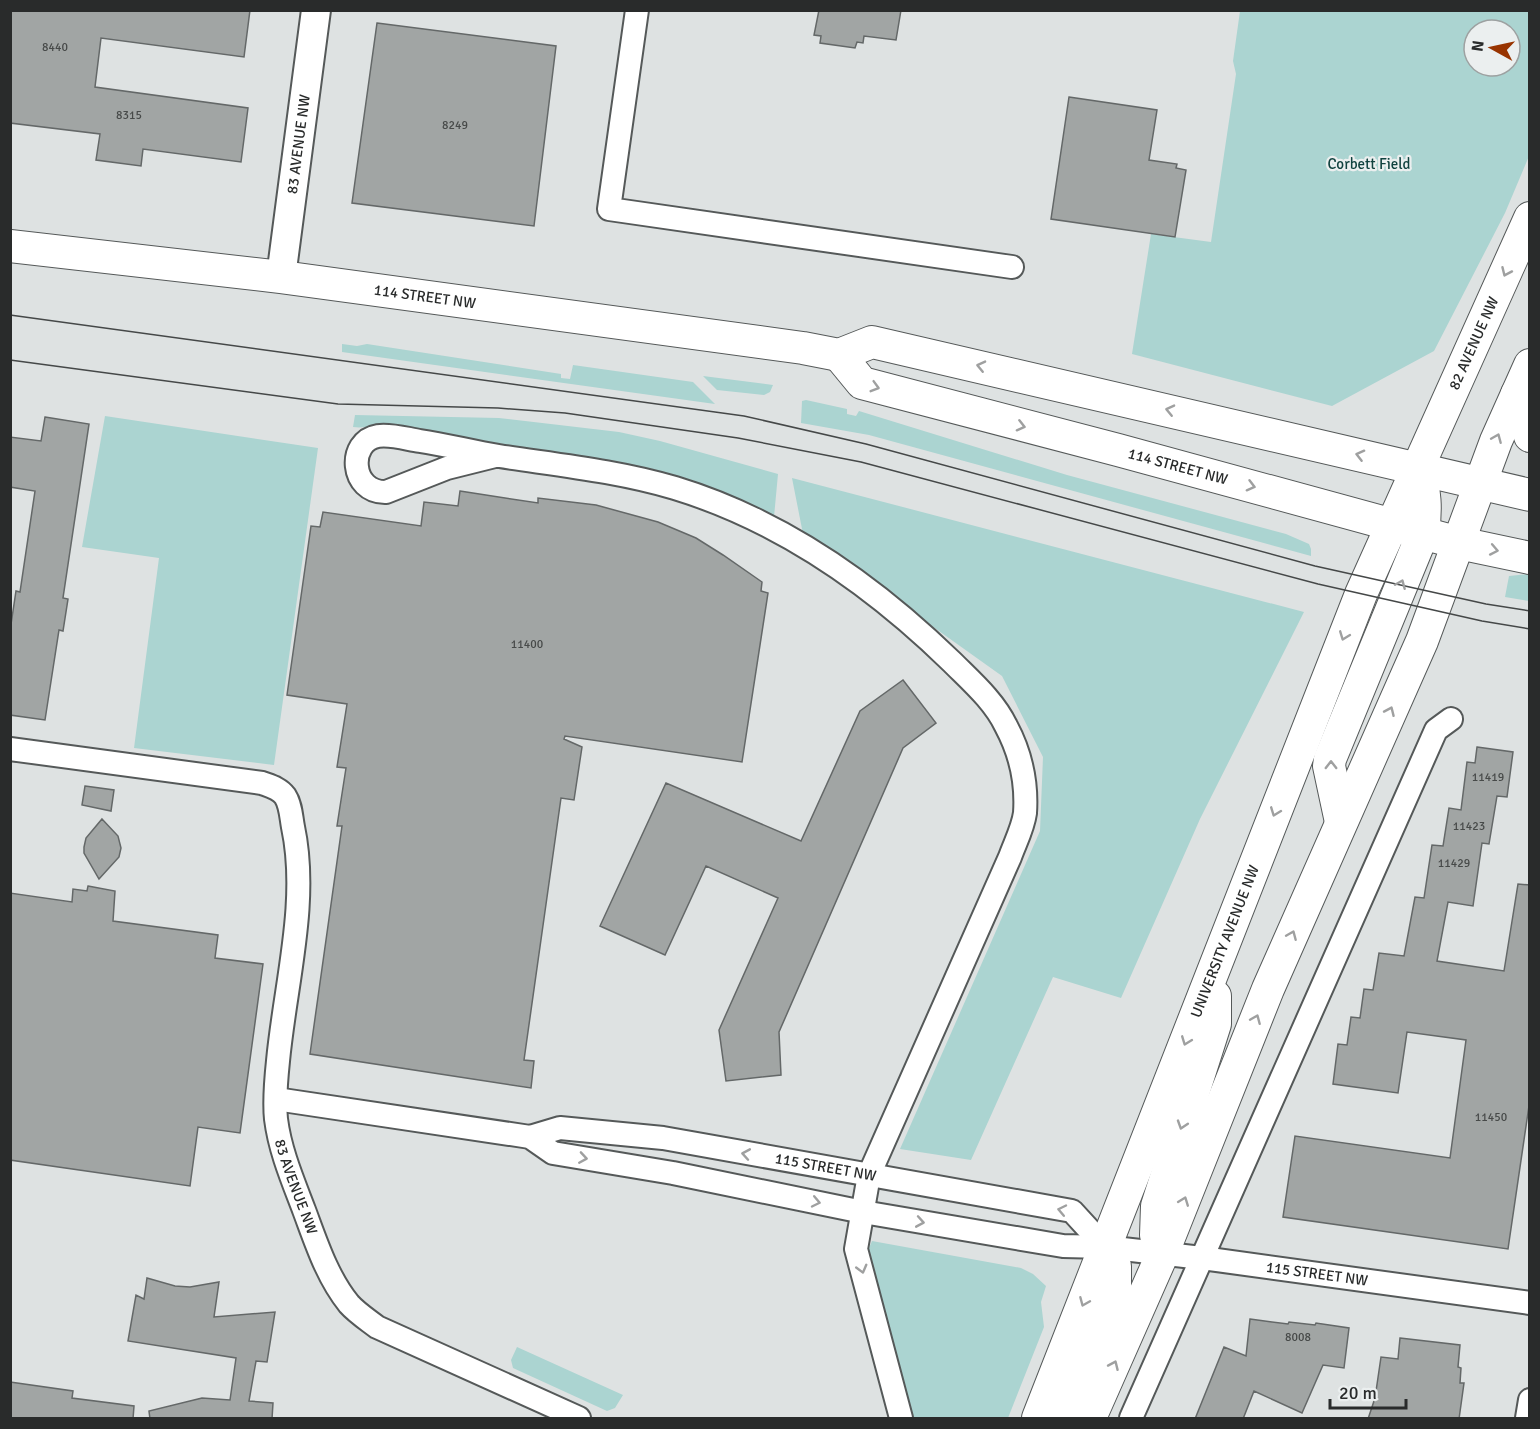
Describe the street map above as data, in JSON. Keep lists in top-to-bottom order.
{
  "streets": {
    "main road": ["114 STREET NW", "82 AVENUE NW", "UNIVERSITY AVENUE NW"],
    "street": ["83 AVENUE NW", "115 STREET NW"]
  },
  "crossings": [
    ["83 AVENUE NW", "114 STREET NW"],
    ["83 AVENUE NW", "115 STREET NW"],
    ["114 STREET NW", "UNIVERSITY AVENUE NW"],
    ["82 AVENUE NW", "UNIVERSITY AVENUE NW"],
    ["UNIVERSITY AVENUE NW", "115 STREET NW"]
  ],
  "parks": ["Corbett Field"],
  "house_numbers": [
    "8440",
    "8315",
    "8249",
    "11400",
    "11419",
    "11423",
    "11429",
    "11450",
    "8008"
  ],
  "scale_bar": "20 m",
  "north": "left"
}
